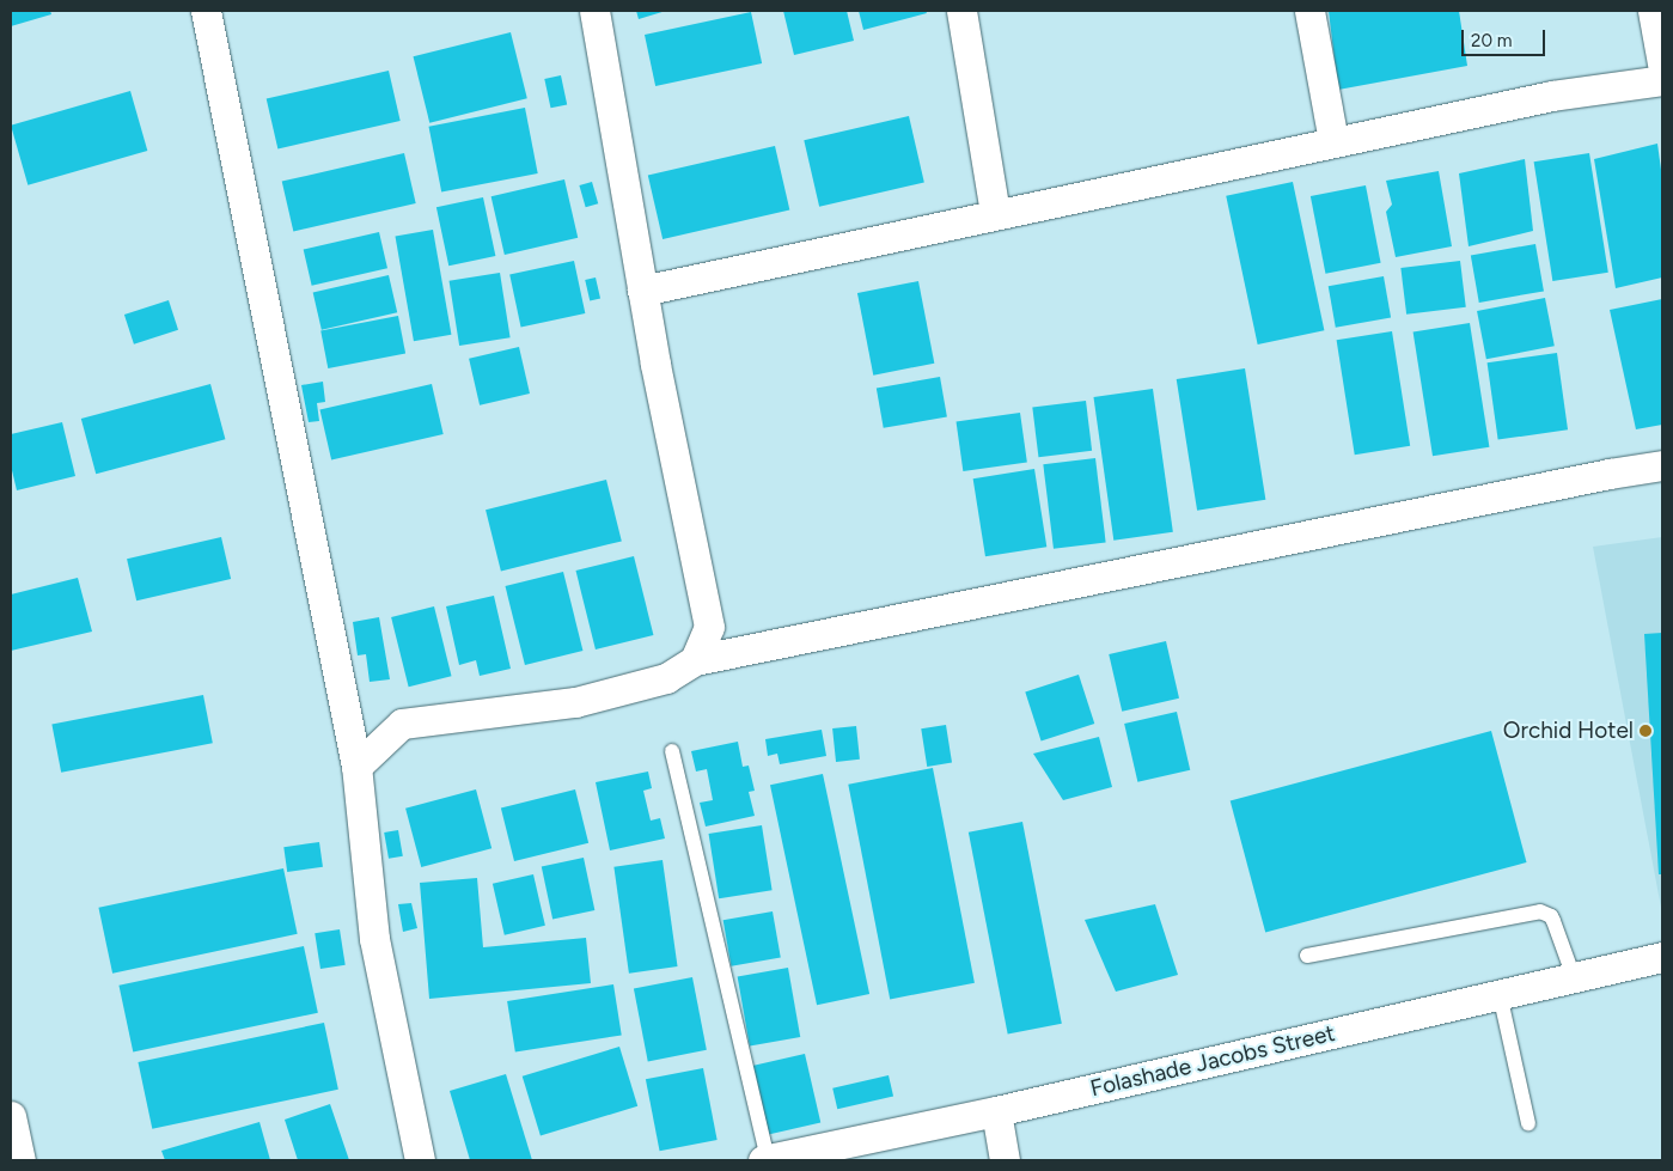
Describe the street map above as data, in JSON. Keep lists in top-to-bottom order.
{
  "streets": {
    "street": ["Folashade Jacobs Street"]
  },
  "places": ["Orchid Hotel"],
  "scale_bar": "20 m"
}
